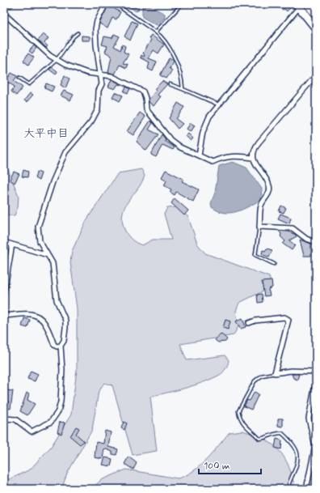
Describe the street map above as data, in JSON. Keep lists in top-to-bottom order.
{
  "districts": ["大平中目"],
  "scale_bar": "100 m"
}
